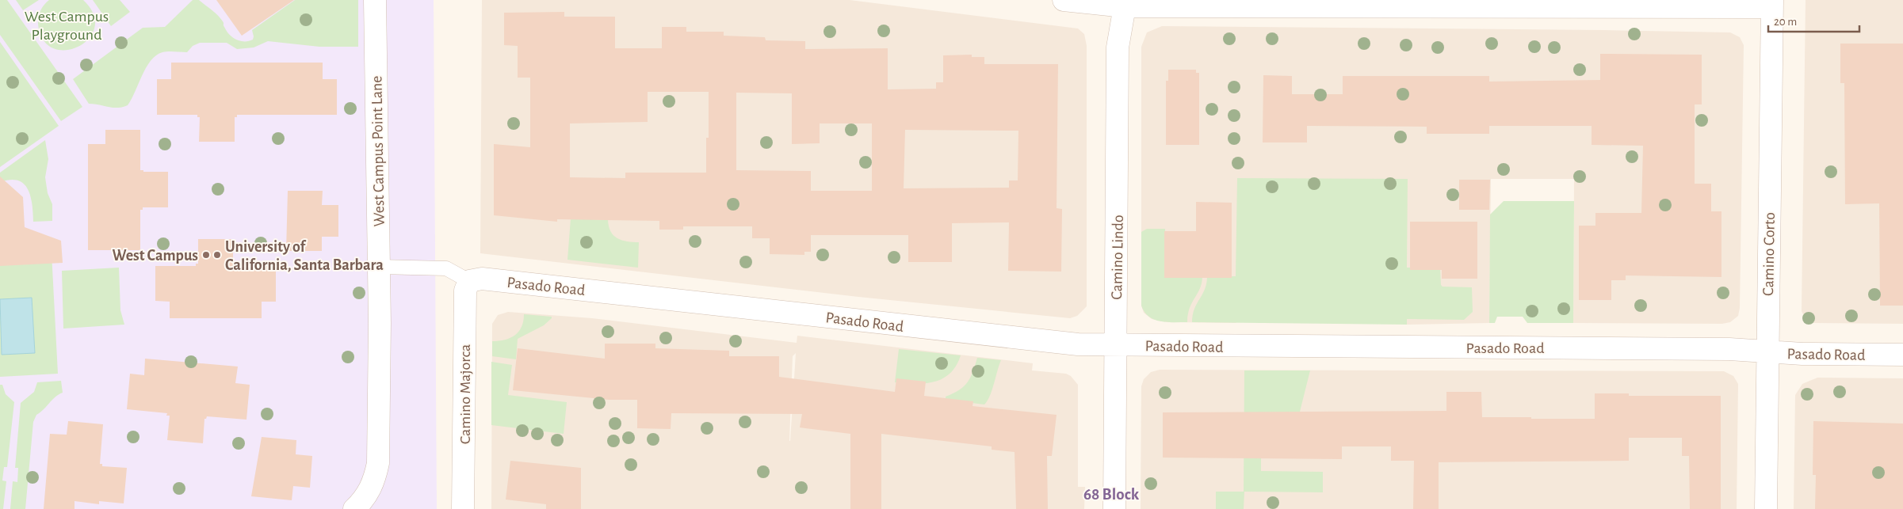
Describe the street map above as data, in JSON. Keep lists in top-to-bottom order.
{
  "streets": {
    "street": [
      "West Campus Point Lane",
      "Camino Corto",
      "Camino Lindo",
      "Pasado Road",
      "Camino Majorca"
    ]
  },
  "crossings": [
    ["Camino Corto", "Pasado Road"],
    ["Camino Lindo", "Pasado Road"],
    ["Pasado Road", "Camino Majorca"]
  ],
  "districts": ["68 Block"],
  "parks": ["West Campus Playground"],
  "places": ["West Campus", "University of California, Santa Barbara"],
  "scale_bar": "20 m"
}
